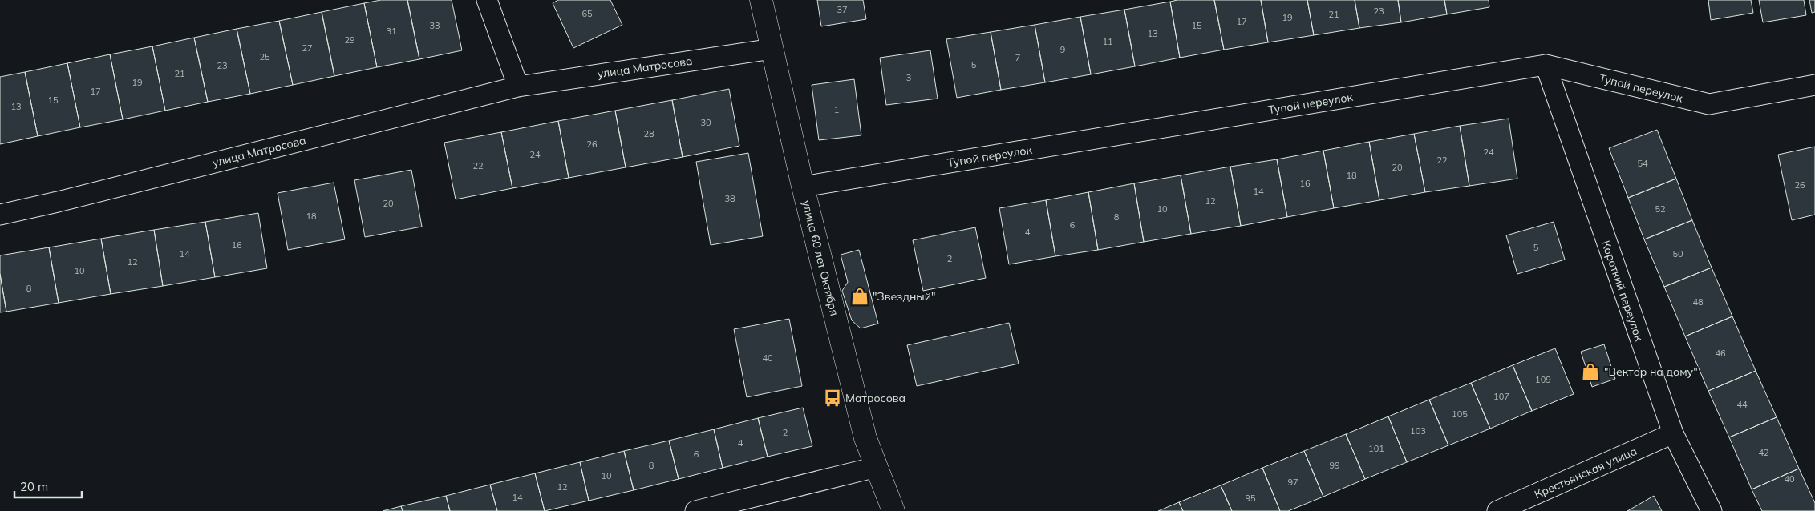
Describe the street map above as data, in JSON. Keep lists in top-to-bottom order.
{
  "streets": {
    "main road": ["улица 60 лет Октября"],
    "street": [
      "улица Матросова",
      "Тупой переулок",
      "Короткий переулок",
      "Крестьянская улица"
    ]
  },
  "crossings": [
    ["улица Матросова", "улица 60 лет Октября"],
    ["Тупой переулок", "улица 60 лет Октября"],
    ["Тупой переулок", "Короткий переулок"],
    ["Короткий переулок", "Крестьянская улица"]
  ],
  "places": {
    "shop": ["\"Звездный\"", "\"Вектор на дому\""],
    "bus stop": ["Матросова"]
  },
  "house_numbers": [
    "37",
    "23",
    "65",
    "21",
    "19",
    "17",
    "33",
    "15",
    "31",
    "13",
    "29",
    "11",
    "27",
    "9",
    "25",
    "7",
    "5",
    "23",
    "21",
    "3",
    "19",
    "17",
    "15",
    "13",
    "1",
    "30",
    "28",
    "26",
    "24",
    "24",
    "22",
    "54",
    "22",
    "20",
    "18",
    "16",
    "26",
    "14",
    "38",
    "12",
    "20",
    "10",
    "52",
    "18",
    "8",
    "6",
    "4",
    "16",
    "5",
    "14",
    "50",
    "2",
    "12",
    "10",
    "8",
    "48",
    "46",
    "40",
    "109",
    "107",
    "44",
    "105",
    "103",
    "2",
    "4",
    "101",
    "42",
    "6",
    "8",
    "99",
    "10",
    "40",
    "97",
    "12",
    "14",
    "95"
  ],
  "scale_bar": "20 m"
}
